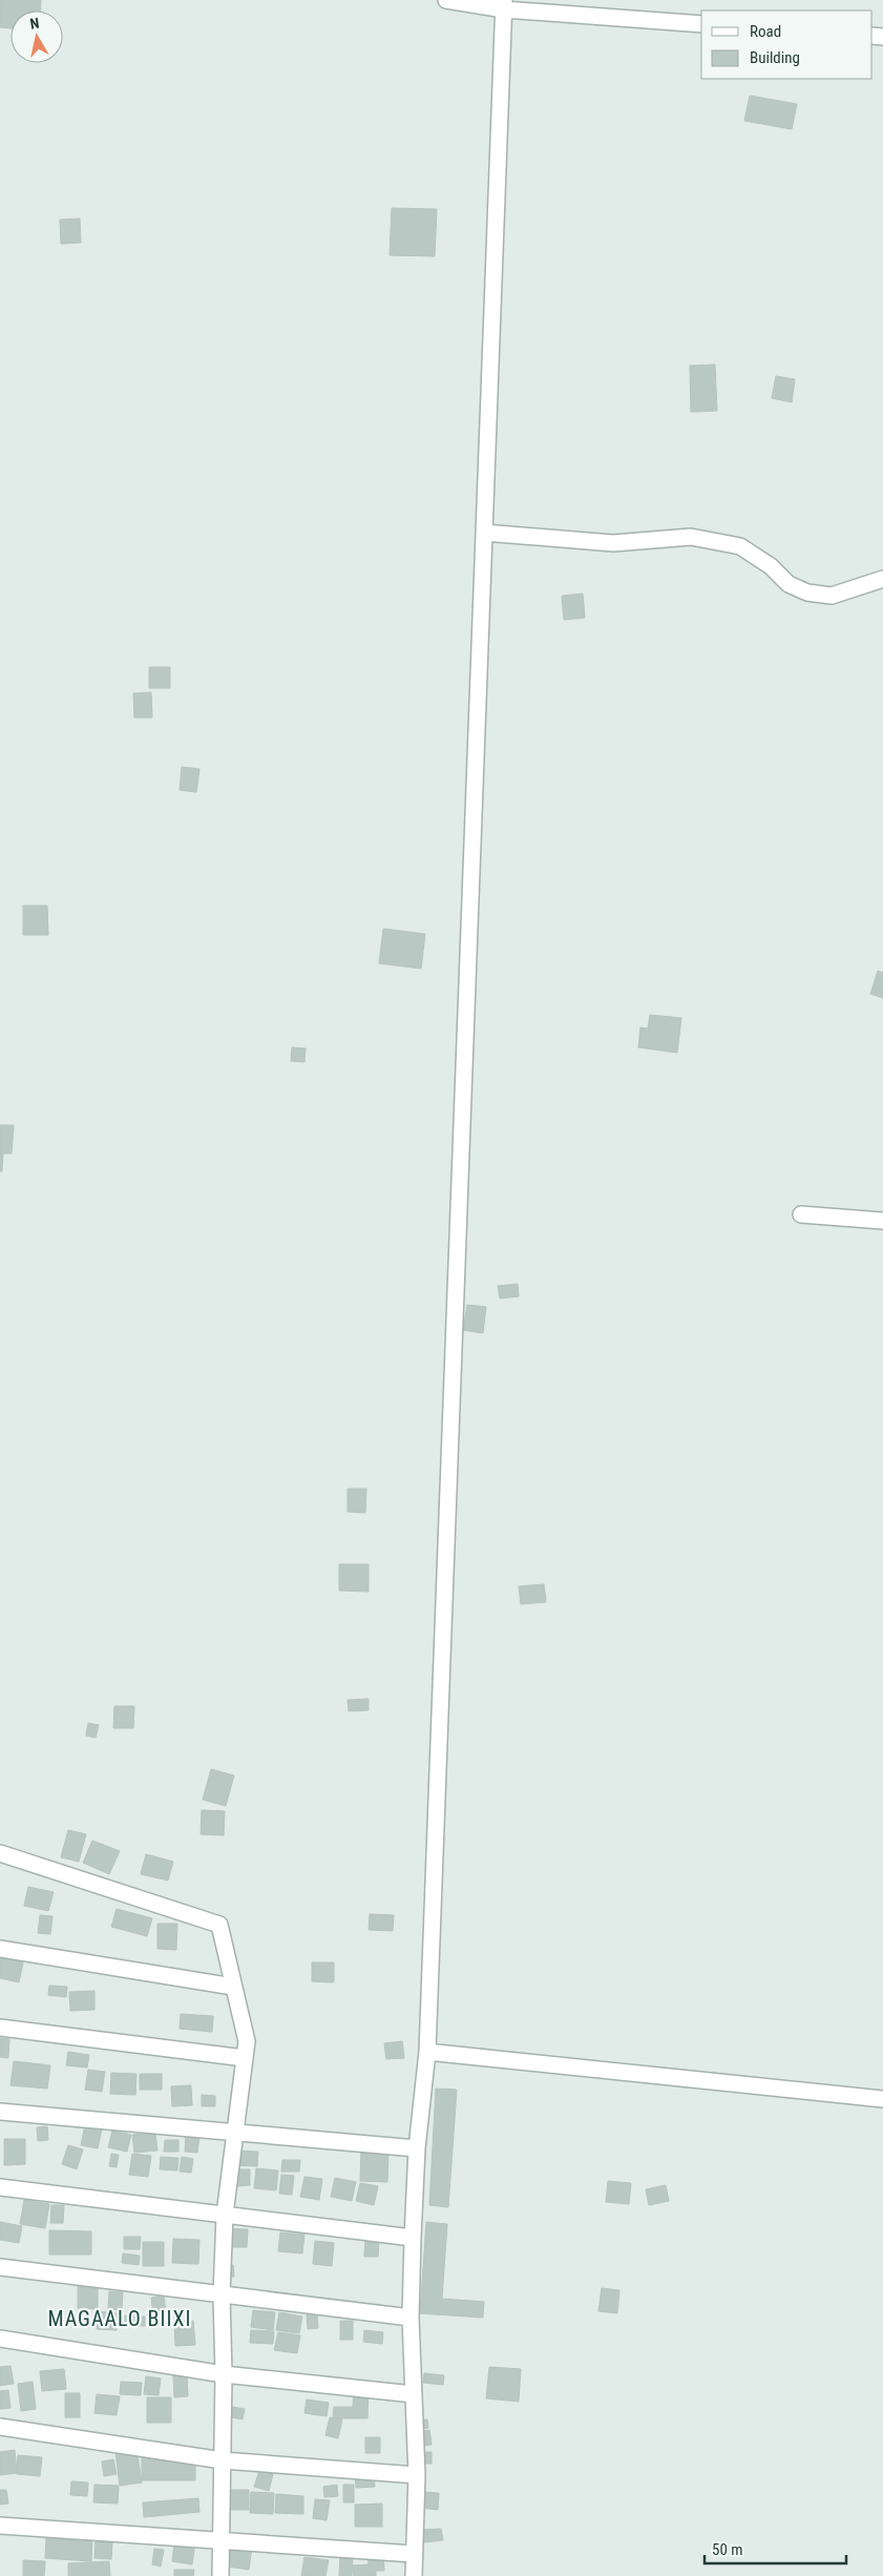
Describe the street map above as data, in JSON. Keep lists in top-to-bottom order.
{
  "districts": ["MAGAALO BIIXI"],
  "legend": ["Road", "Building"],
  "scale_bar": "50 m",
  "north": "top"
}
